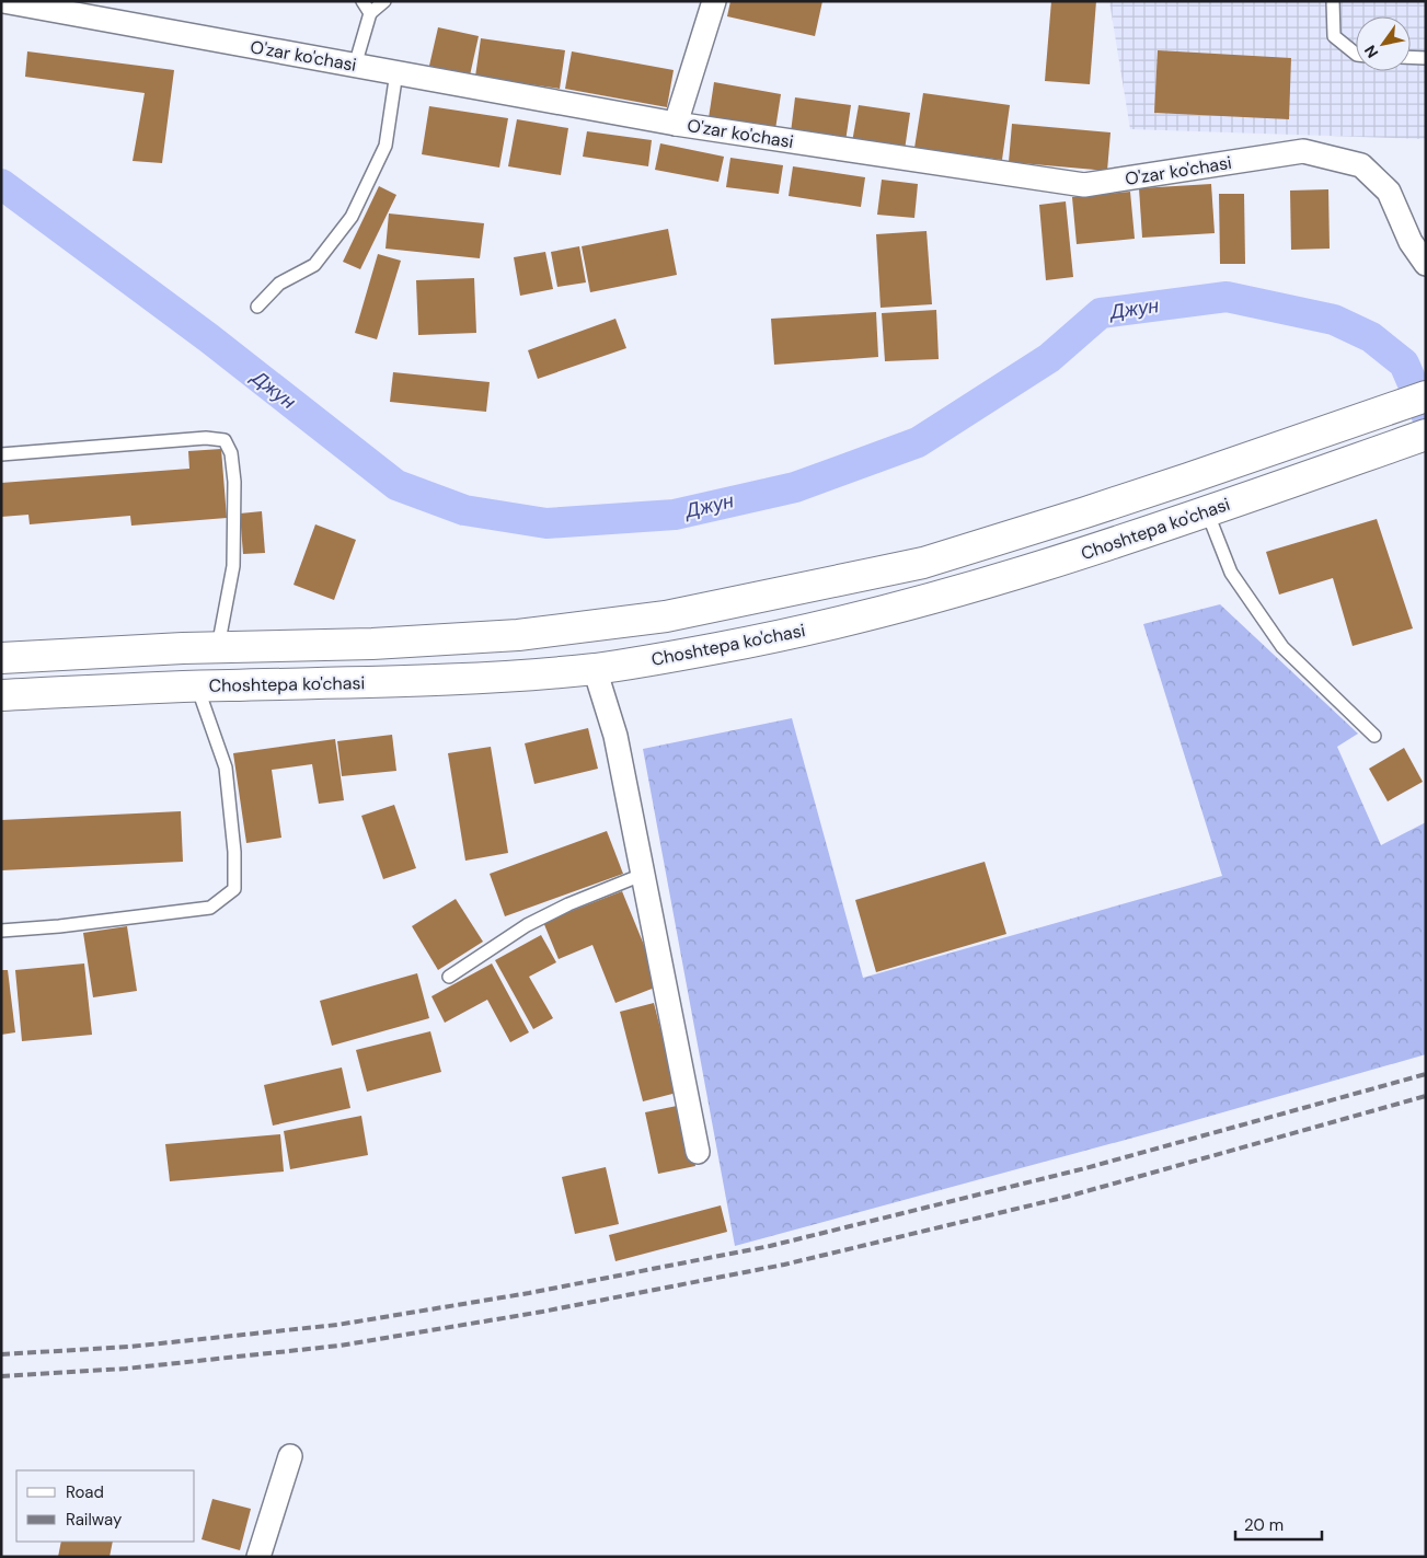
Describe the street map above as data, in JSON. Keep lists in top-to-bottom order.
{
  "streets": {
    "main road": ["Choshtepa ko'chasi"],
    "street": ["O'zar ko'chasi"]
  },
  "water": ["Джун"],
  "legend": ["Road", "Railway"],
  "scale_bar": "20 m",
  "north": "bottom left"
}
